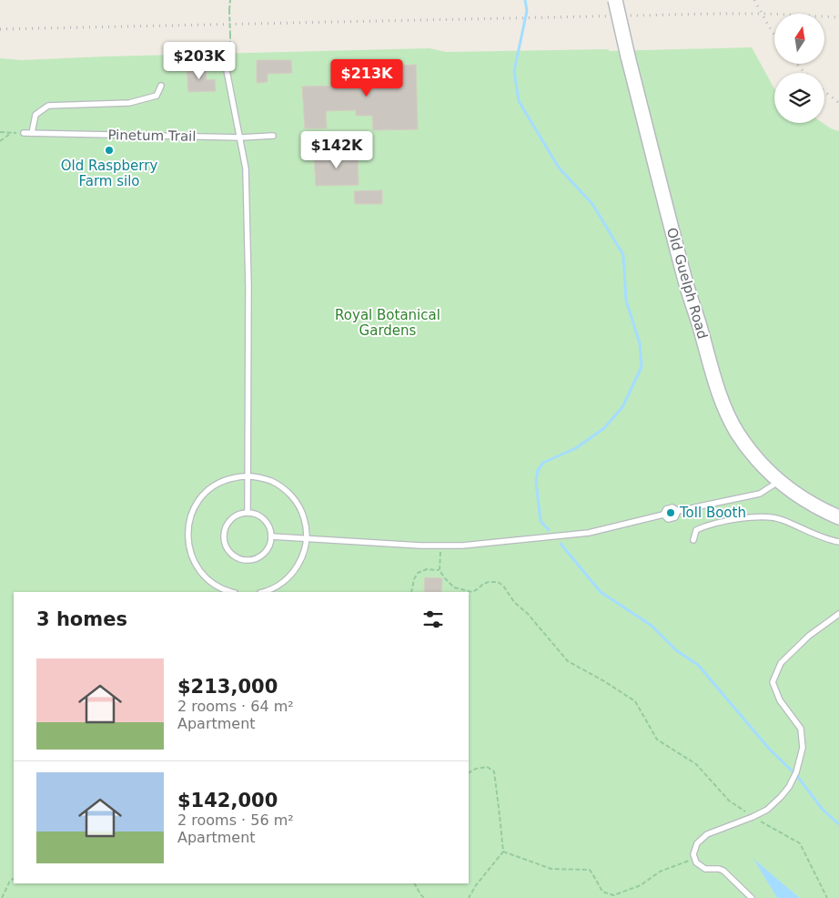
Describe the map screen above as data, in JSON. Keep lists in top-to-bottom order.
{
  "streets": {
    "street": ["Old Guelph Road"],
    "lane": ["Pinetum Trail"]
  },
  "parks": ["Royal Botanical Gardens"],
  "places": ["Old Raspberry Farm silo", "Toll Booth"],
  "north": "top",
  "page": {
    "price": ["$203K", "$213K", "$142K"],
    "heading": "3 homes",
    "list": [
      {
        "name": "$213,000",
        "note": "2 rooms · 64 m² · Apartment"
      },
      {
        "name": "$142,000",
        "note": "2 rooms · 56 m² · Apartment"
      }
    ]
  }
}
